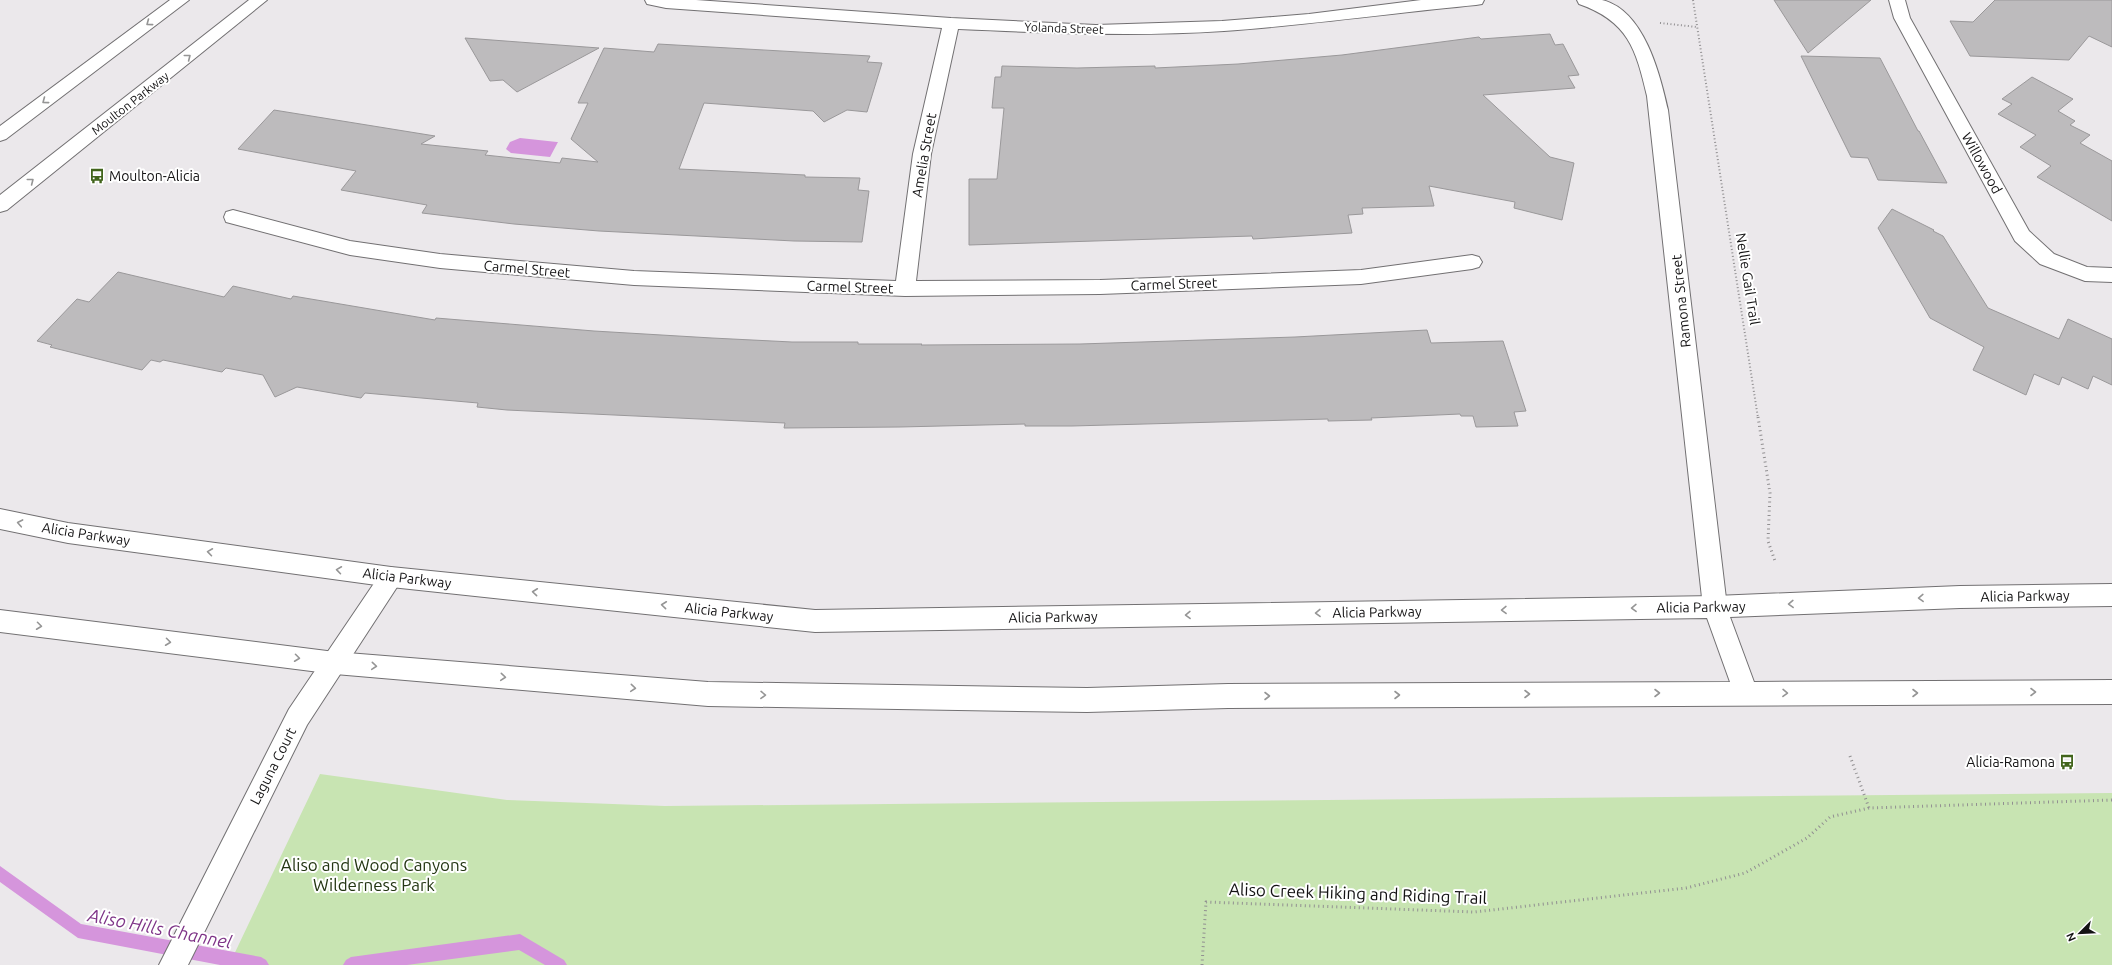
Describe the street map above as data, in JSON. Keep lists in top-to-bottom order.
{
  "streets": {
    "street": [
      "Yolanda Street",
      "Moulton Parkway",
      "Amelia Street",
      "Willowood",
      "Carmel Street",
      "Ramona Street",
      "Alicia Parkway",
      "Laguna Court"
    ],
    "path": ["Nellie Gail Trail", "Aliso Creek Hiking and Riding Trail"]
  },
  "crossings": [
    ["Yolanda Street", "Amelia Street"],
    ["Amelia Street", "Carmel Street"],
    ["Ramona Street", "Alicia Parkway"],
    ["Alicia Parkway", "Laguna Court"]
  ],
  "water": ["Aliso Hills Channel"],
  "parks": ["Aliso and Wood Canyons Wilderness Park"],
  "places": {
    "bus stop": ["Moulton-Alicia", "Alicia-Ramona"]
  },
  "north": "bottom left"
}
